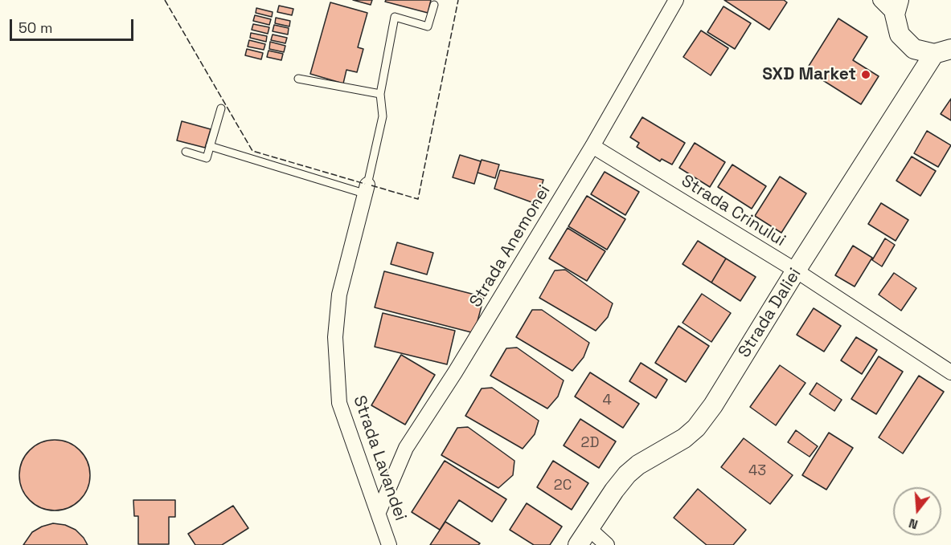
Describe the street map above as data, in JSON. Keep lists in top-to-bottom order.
{
  "streets": {
    "street": [
      "Strada Crinului",
      "Strada Anemonei",
      "Strada Daliei",
      "Strada Lavandei"
    ]
  },
  "crossings": [
    ["Strada Crinului", "Strada Anemonei"],
    ["Strada Crinului", "Strada Daliei"],
    ["Strada Anemonei", "Strada Lavandei"]
  ],
  "places": ["SXD Market"],
  "house_numbers": [
    "4",
    "2D",
    "43",
    "2C"
  ],
  "scale_bar": "50 m",
  "north": "bottom"
}
